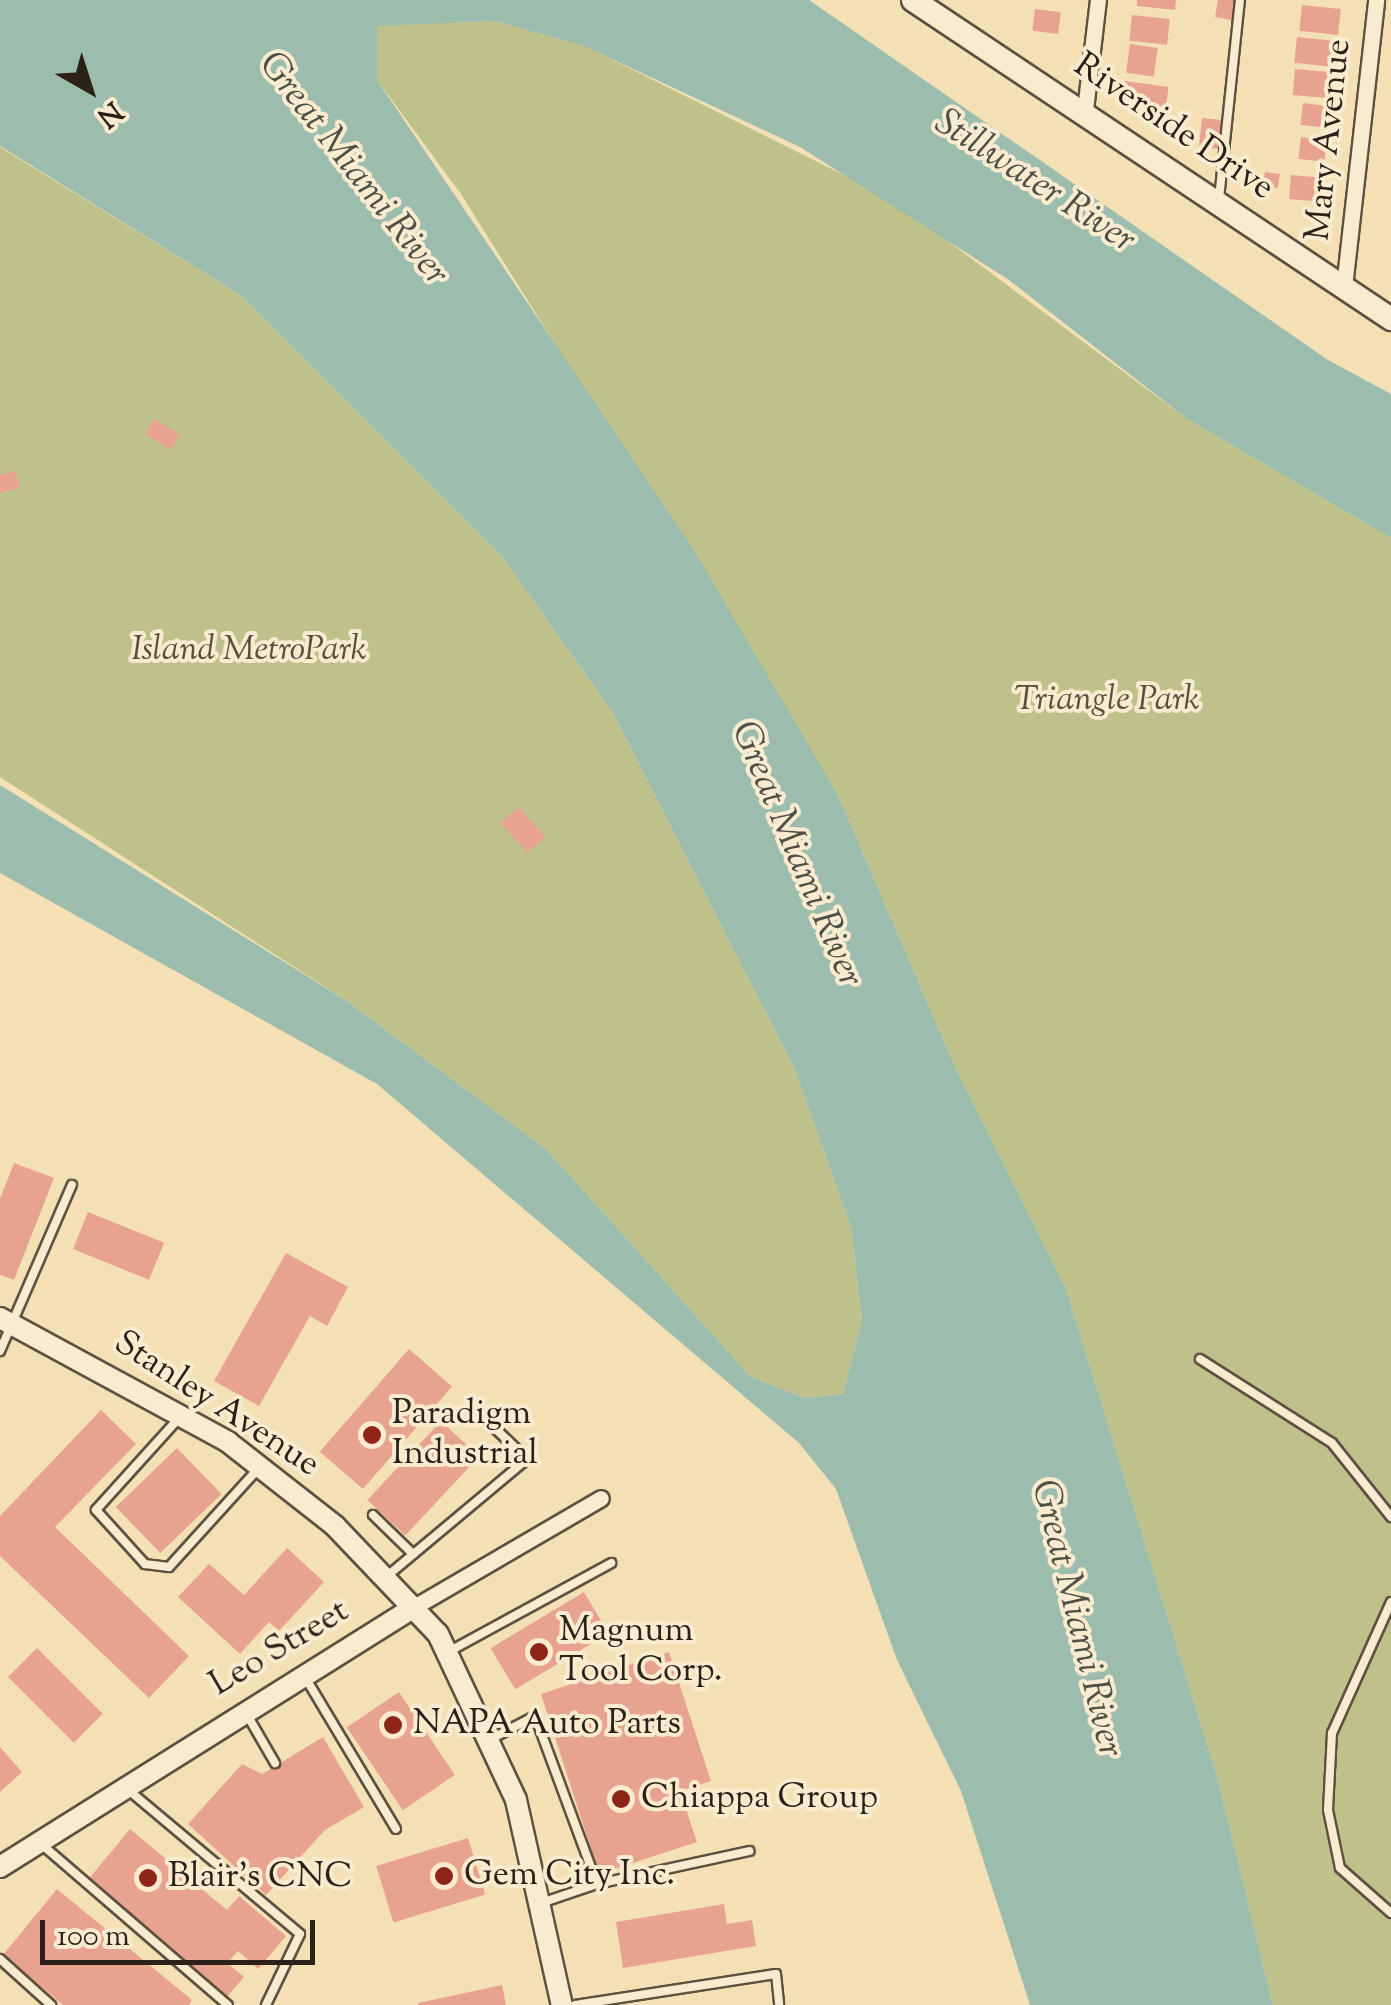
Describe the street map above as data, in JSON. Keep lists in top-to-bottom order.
{
  "streets": {
    "main road": ["Riverside Drive"],
    "street": ["Mary Avenue", "Stanley Avenue", "Leo Street"]
  },
  "crossings": [
    ["Riverside Drive", "Mary Avenue"],
    ["Stanley Avenue", "Leo Street"]
  ],
  "water": ["Great Miami River", "Stillwater River"],
  "parks": ["Island MetroPark", "Triangle Park"],
  "places": [
    "Paradigm Industrial",
    "Magnum Tool Corp.",
    "NAPA Auto Parts",
    "Chiappa Group",
    "Gem City Inc.",
    "Blair's CNC"
  ],
  "scale_bar": "100 m",
  "north": "bottom right"
}
